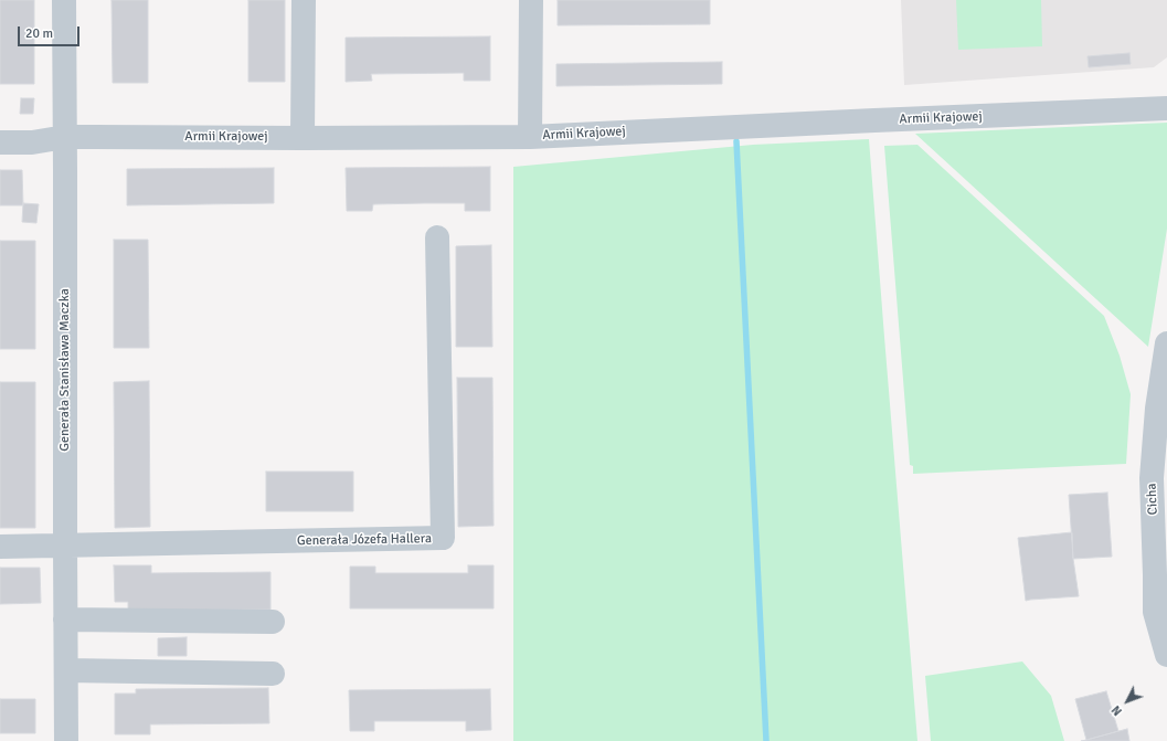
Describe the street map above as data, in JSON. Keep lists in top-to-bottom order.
{
  "streets": {
    "street": [
      "Armii Krajowej",
      "Generała Stanisława Maczka",
      "Cicha",
      "Generała Józefa Hallera"
    ]
  },
  "crossings": [
    ["Armii Krajowej", "Generała Stanisława Maczka"],
    ["Generała Stanisława Maczka", "Generała Józefa Hallera"]
  ],
  "scale_bar": "20 m",
  "north": "bottom left"
}
